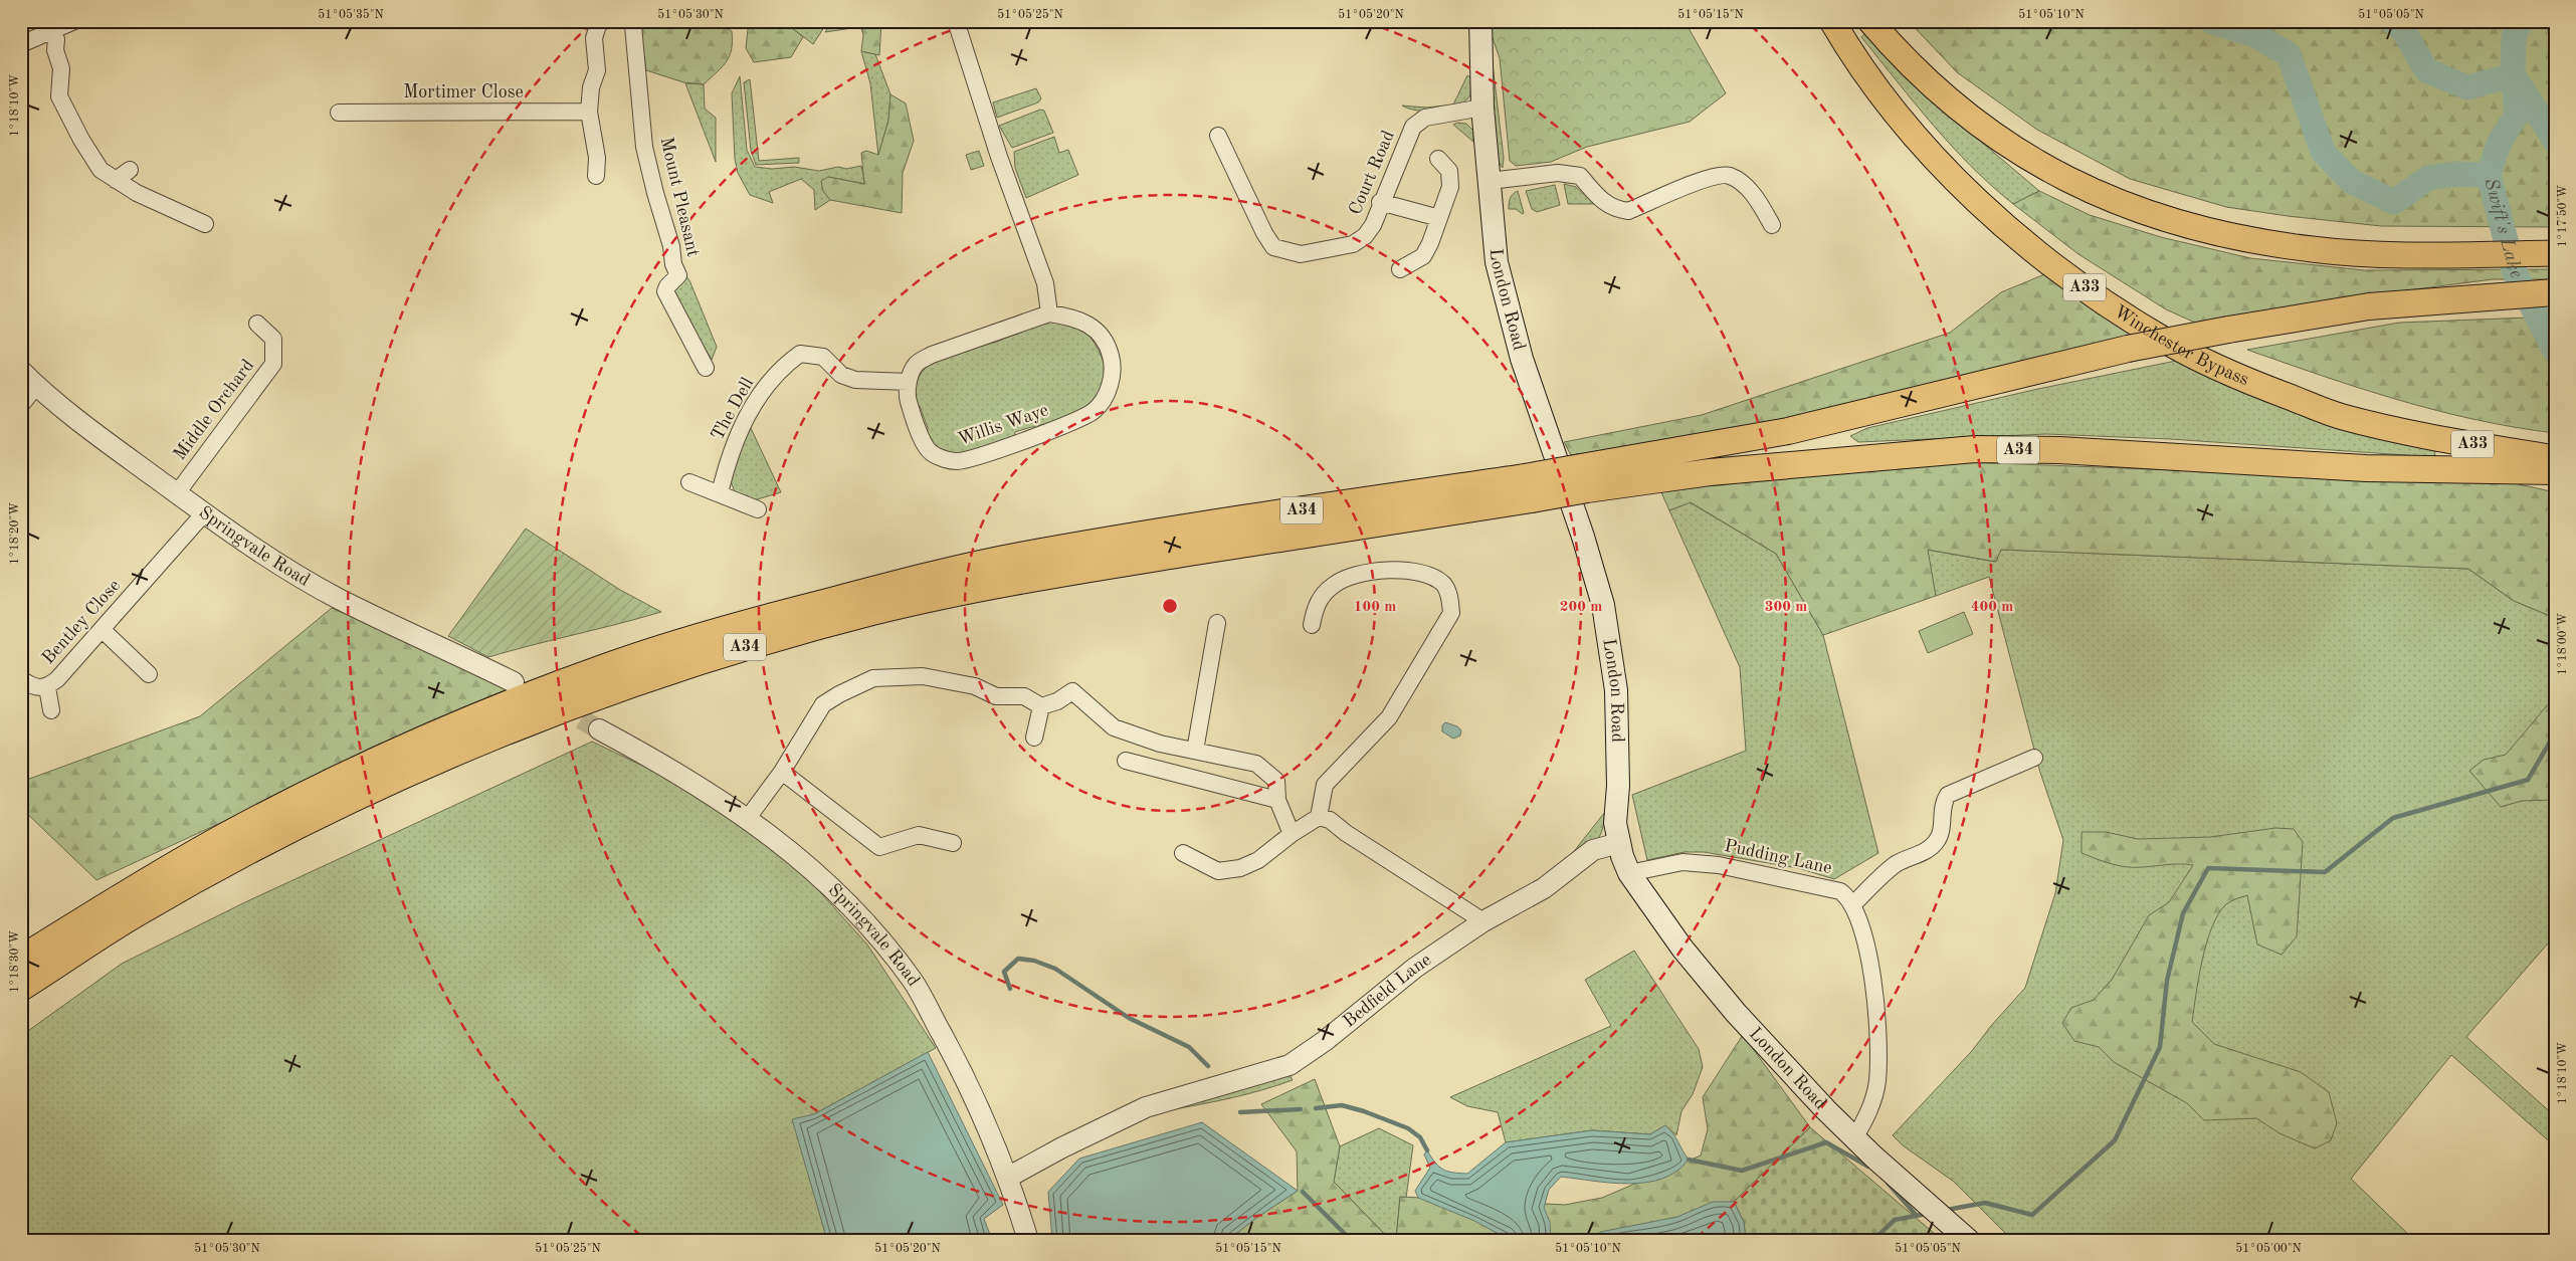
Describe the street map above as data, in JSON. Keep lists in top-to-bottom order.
{
  "streets": {
    "highway": ["A34"],
    "main road": ["A33", "London Road", "Winchester Bypass"],
    "street": [
      "Mortimer Close",
      "Court Road",
      "Mount Pleasant",
      "The Dell",
      "Middle Orchard",
      "Willis Waye",
      "Springvale Road",
      "Bentley Close",
      "Pudding Lane",
      "Bedfield Lane"
    ]
  },
  "crossings": [
    ["Court Road", "London Road"],
    ["London Road", "Pudding Lane"],
    ["London Road", "Bedfield Lane"],
    ["Winchester Bypass", "A34"],
    ["The Dell", "Willis Waye"],
    ["Middle Orchard", "Springvale Road"],
    ["Springvale Road", "Bentley Close"],
    ["Springvale Road", "Bedfield Lane"]
  ],
  "water": ["Swift's Lake"],
  "coordinates": [
    "51°05'35\"N",
    "51°05'30\"N",
    "51°05'25\"N",
    "51°05'20\"N",
    "51°05'15\"N",
    "51°05'10\"N",
    "51°05'05\"N",
    "1°18'10\"W",
    "1°17'50\"W",
    "1°18'20\"W",
    "1°18'00\"W",
    "1°18'30\"W",
    "51°05'00\"N"
  ],
  "rings": [
    "100 m",
    "200 m",
    "300 m",
    "400 m"
  ]
}
